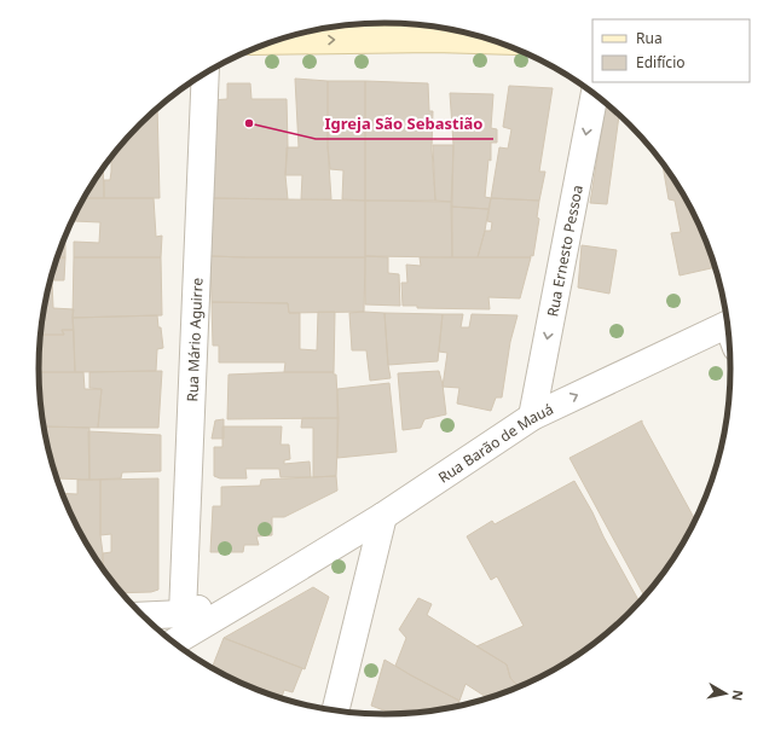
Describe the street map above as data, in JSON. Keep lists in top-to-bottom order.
{
  "streets": {
    "street": ["Rua Ernesto Pessoa", "Rua Mário Aguirre", "Rua Barão de Mauá"]
  },
  "crossings": [
    ["Rua Ernesto Pessoa", "Rua Barão de Mauá"]
  ],
  "one_way": ["Rua Ernesto Pessoa", "Rua Barão de Mauá"],
  "places": ["Igreja São Sebastião"],
  "legend": ["Rua", "Edifício"],
  "north": "right"
}
